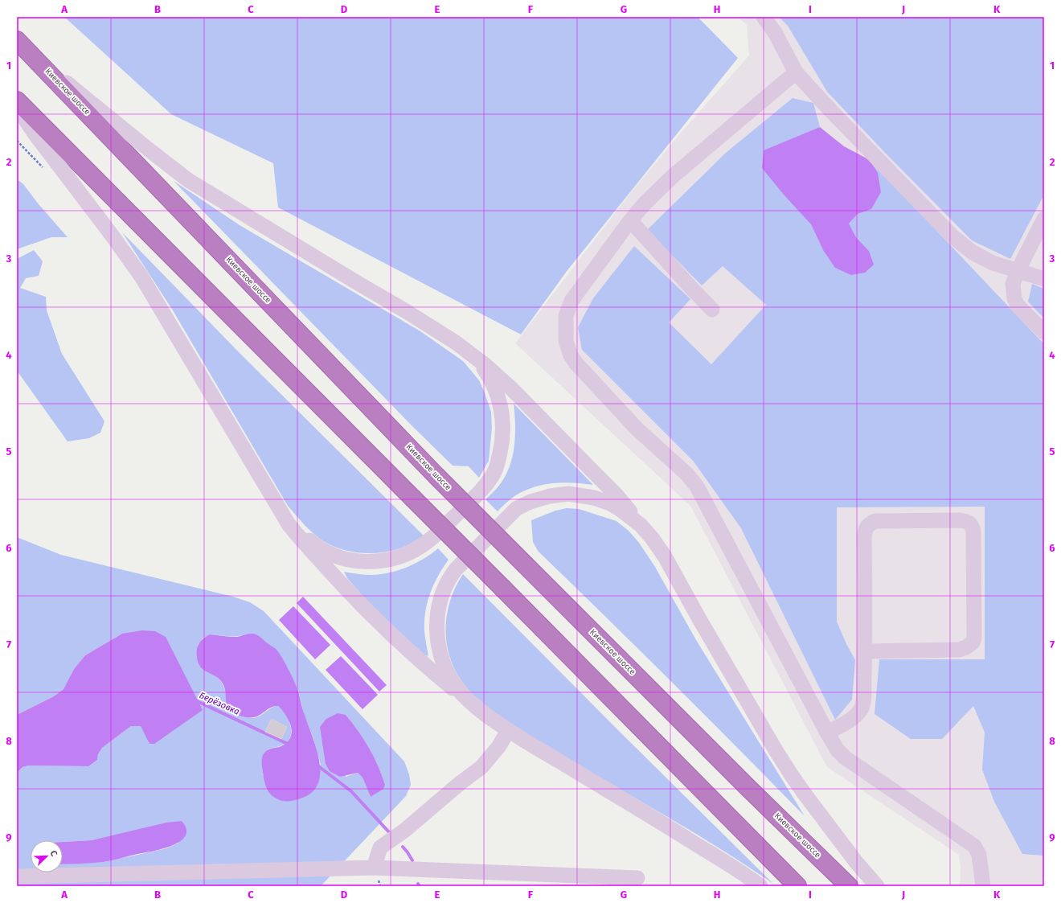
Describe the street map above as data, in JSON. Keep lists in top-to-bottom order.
{
  "streets": {
    "highway": ["Киевское шоссе"]
  },
  "water": ["Берёзовка"],
  "north": "top right",
  "grid": {
    "columns": [
      "A",
      "B",
      "C",
      "D",
      "E",
      "F",
      "G",
      "H",
      "I",
      "J",
      "K"
    ],
    "rows": [
      "1",
      "2",
      "3",
      "4",
      "5",
      "6",
      "7",
      "8",
      "9"
    ]
  }
}
